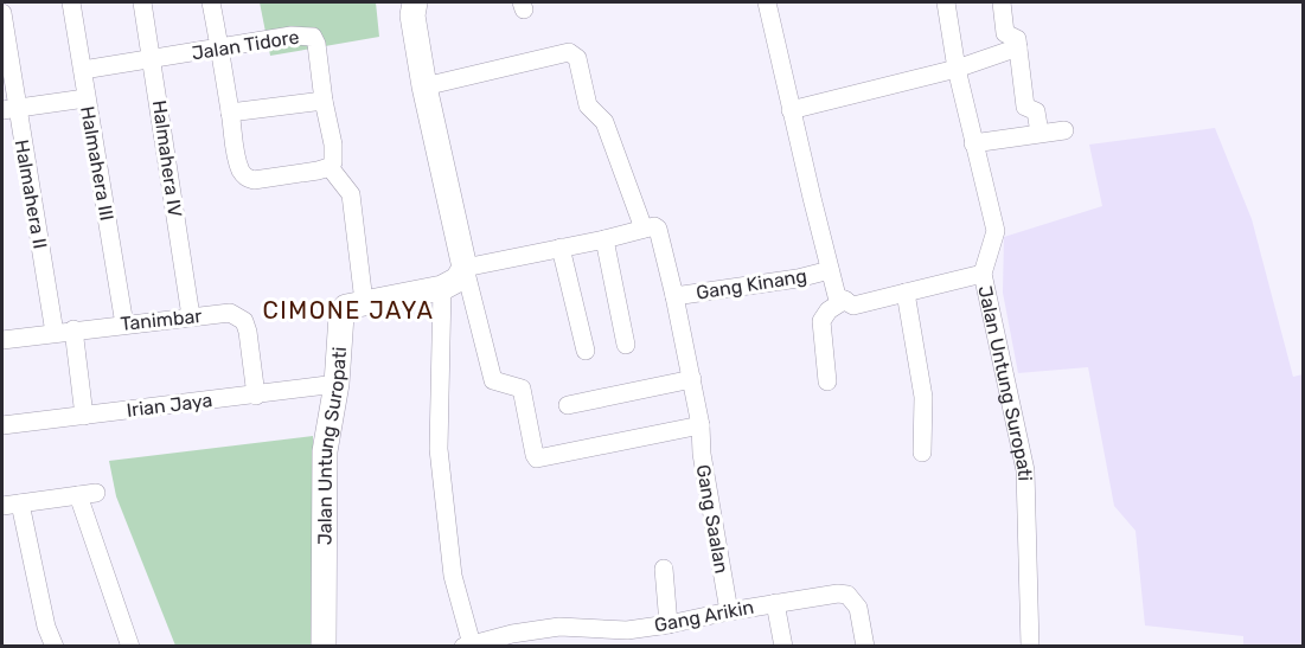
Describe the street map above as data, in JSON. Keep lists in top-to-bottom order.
{
  "streets": {
    "street": [
      "Jalan Tidore",
      "Halmahera IV",
      "Halmahera III",
      "Halmahera II",
      "Gang Kinang",
      "Tanimbar",
      "Jalan Untung Suropati",
      "Irian Jaya",
      "Gang Saalan",
      "Gang Arikin"
    ]
  },
  "crossings": [
    ["Jalan Tidore", "Halmahera IV"],
    ["Jalan Tidore", "Halmahera III"],
    ["Halmahera IV", "Tanimbar"],
    ["Halmahera III", "Tanimbar"],
    ["Halmahera II", "Tanimbar"],
    ["Gang Kinang", "Gang Saalan"],
    ["Tanimbar", "Irian Jaya"],
    ["Jalan Untung Suropati", "Irian Jaya"],
    ["Gang Saalan", "Gang Arikin"]
  ],
  "districts": ["CIMONE JAYA"]
}
